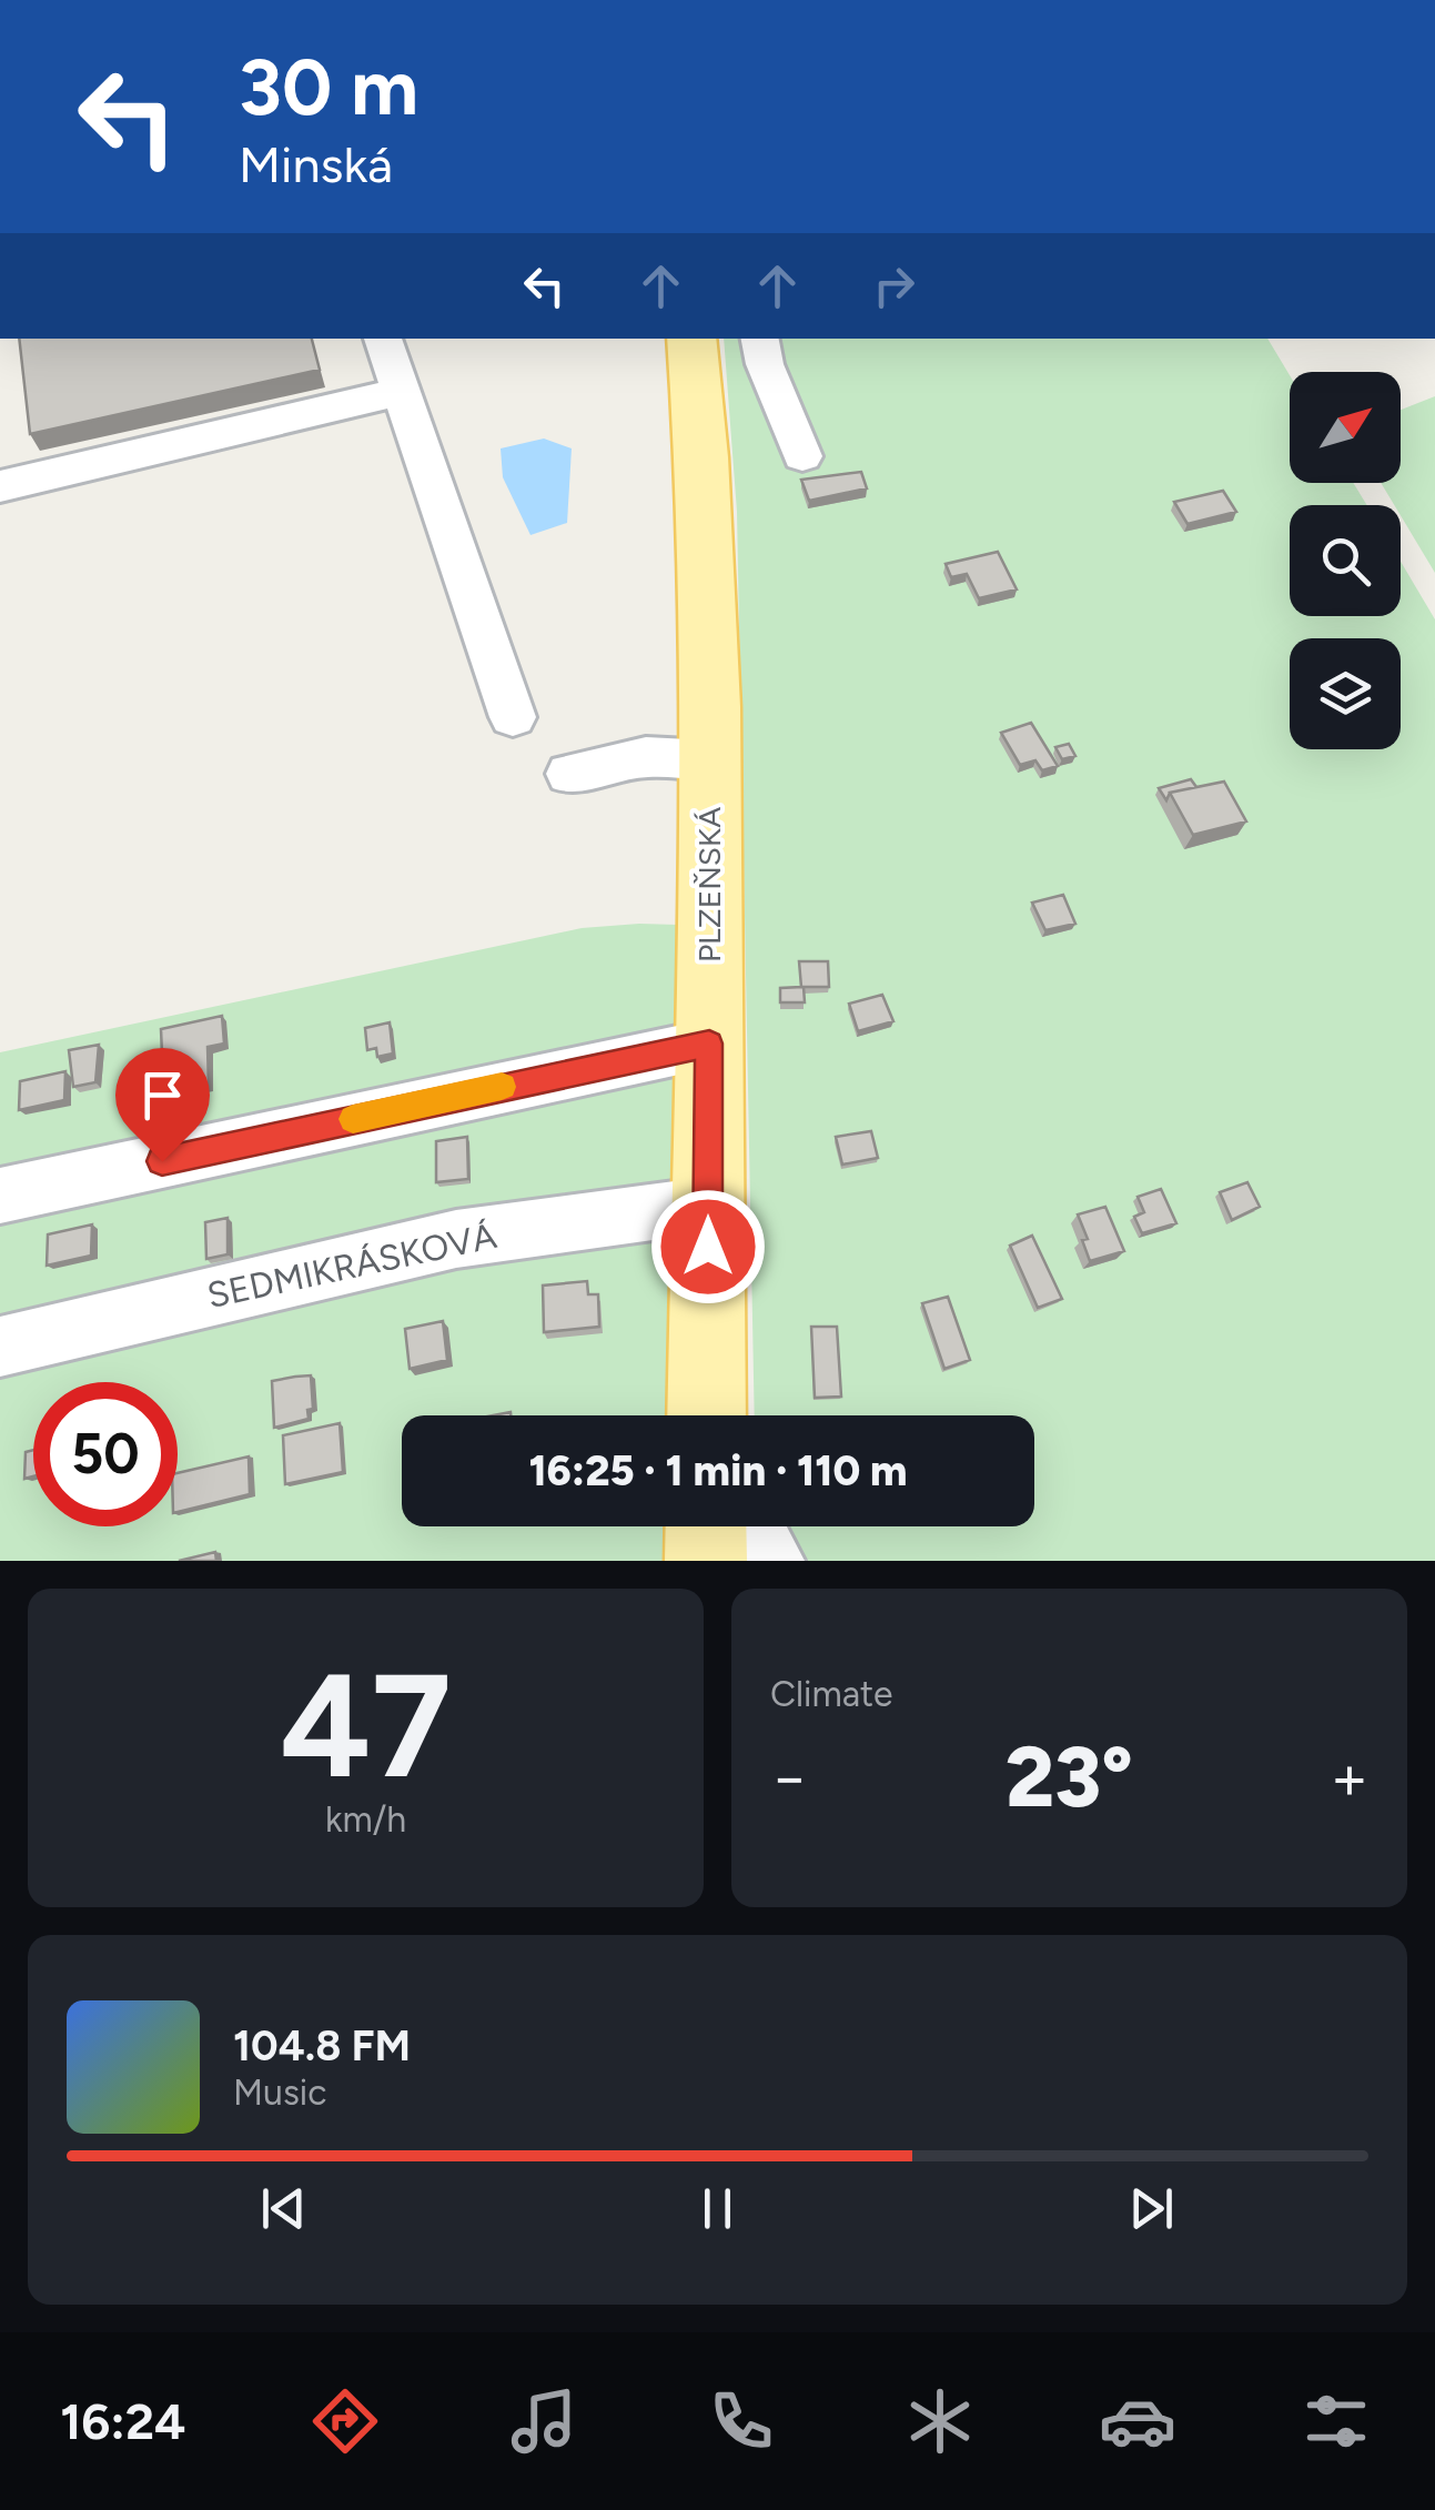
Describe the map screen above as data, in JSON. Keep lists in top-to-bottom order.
{
  "streets": {
    "main road": ["PLZEŇSKÁ"],
    "lane": ["SEDMIKRÁSKOVÁ"]
  },
  "crossings": [
    ["PLZEŇSKÁ", "SEDMIKRÁSKOVÁ"]
  ],
  "north": "top right",
  "page": {
    "turn": ["30 m", "Minská"],
    "limit": "50",
    "trip": "16:25 · 1 min · 110 m",
    "tile": [
      ["47", "km/h"],
      "Climate"
    ],
    "heat": ["−", "23°", "+"],
    "song": ["104.8 FM", "Music"],
    "tabs": "16:24"
  }
}
